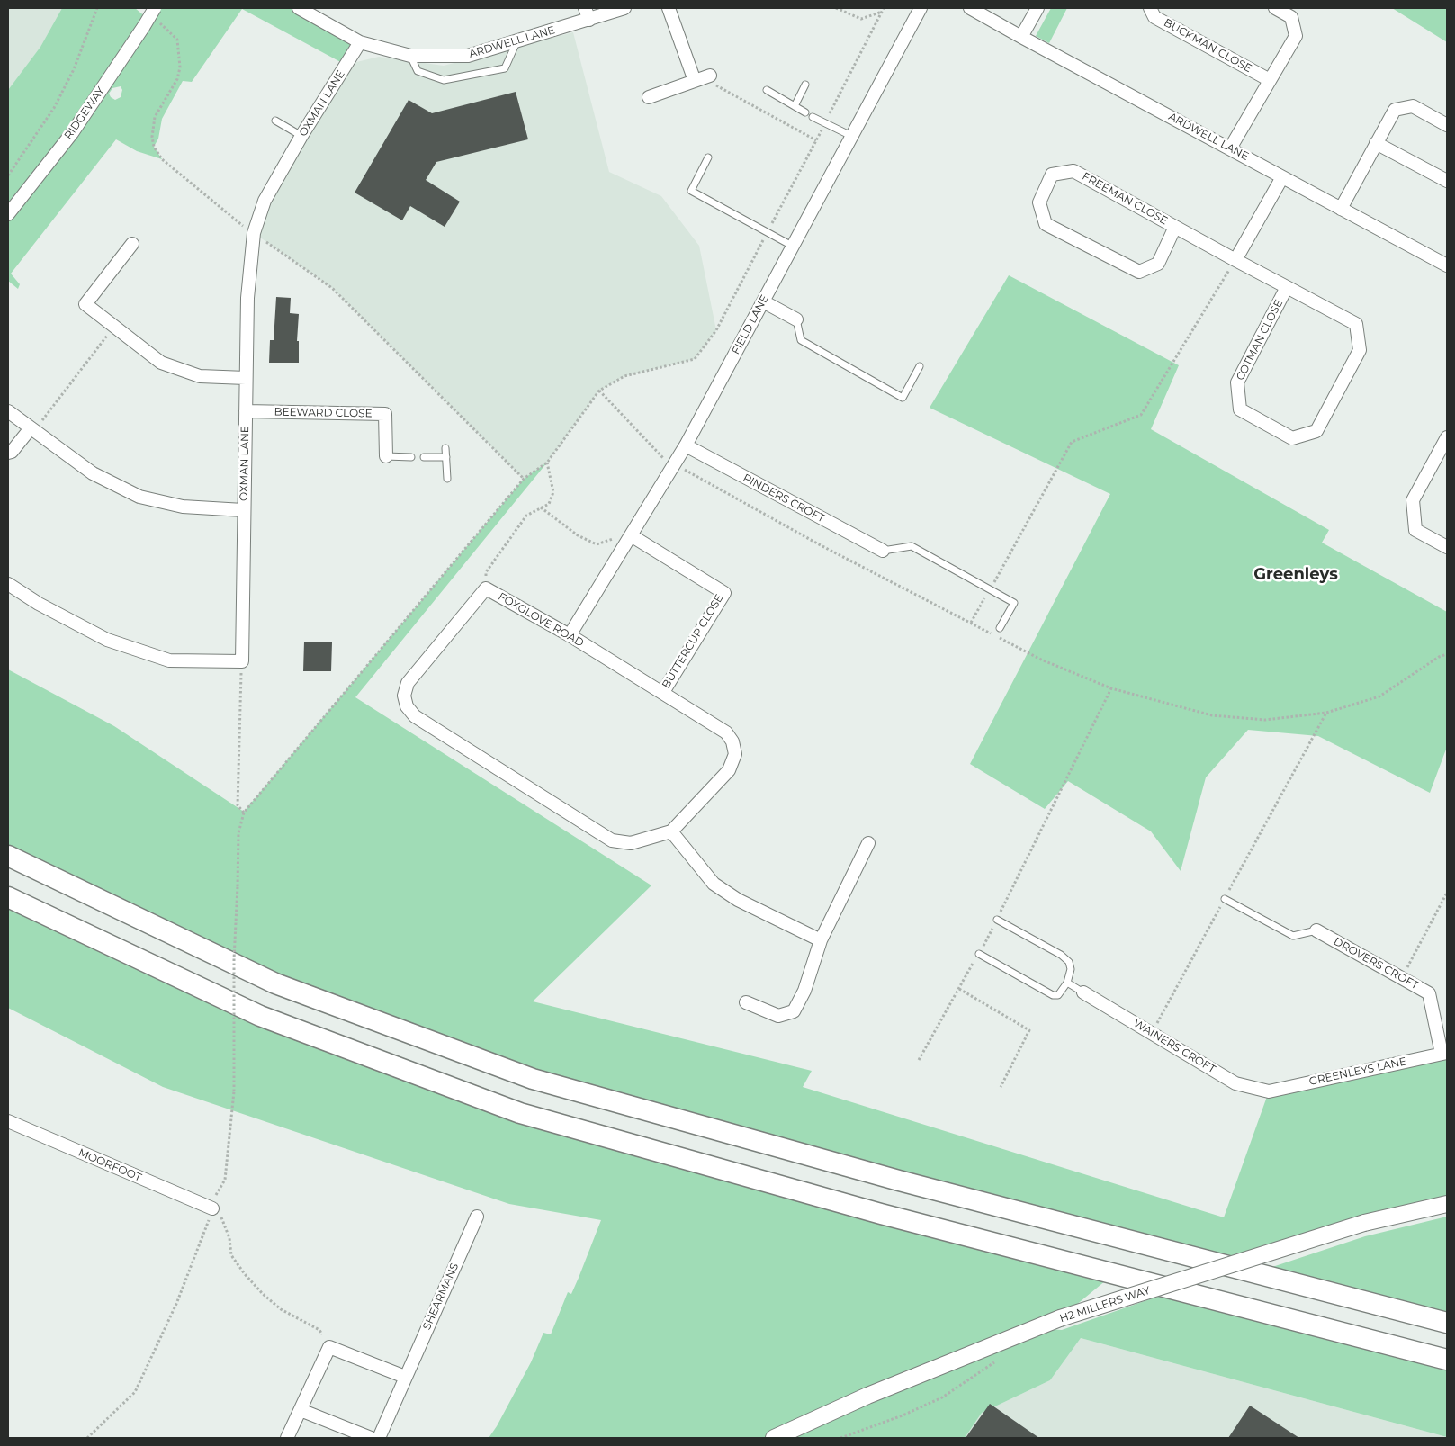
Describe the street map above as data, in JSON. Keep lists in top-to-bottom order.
{
  "streets": {
    "street": [
      "ARDWELL LANE",
      "BUCKMAN CLOSE",
      "OXMAN LANE",
      "RIDGEWAY",
      "FREEMAN CLOSE",
      "FIELD LANE",
      "COTMAN CLOSE",
      "BEEWARD CLOSE",
      "PINDERS CROFT",
      "FOXGLOVE ROAD",
      "BUTTERCUP CLOSE",
      "DROVERS CROFT",
      "WAINERS CROFT",
      "GREENLEYS LANE",
      "MOORFOOT",
      "SHEARMANS",
      "H2 MILLERS WAY"
    ]
  },
  "crossings": [
    ["ARDWELL LANE", "OXMAN LANE"],
    ["OXMAN LANE", "BEEWARD CLOSE"],
    ["FREEMAN CLOSE", "COTMAN CLOSE"],
    ["FIELD LANE", "PINDERS CROFT"],
    ["FIELD LANE", "FOXGLOVE ROAD"],
    ["FIELD LANE", "BUTTERCUP CLOSE"],
    ["FOXGLOVE ROAD", "BUTTERCUP CLOSE"],
    ["DROVERS CROFT", "GREENLEYS LANE"],
    ["WAINERS CROFT", "GREENLEYS LANE"]
  ],
  "districts": ["Greenleys"]
}
